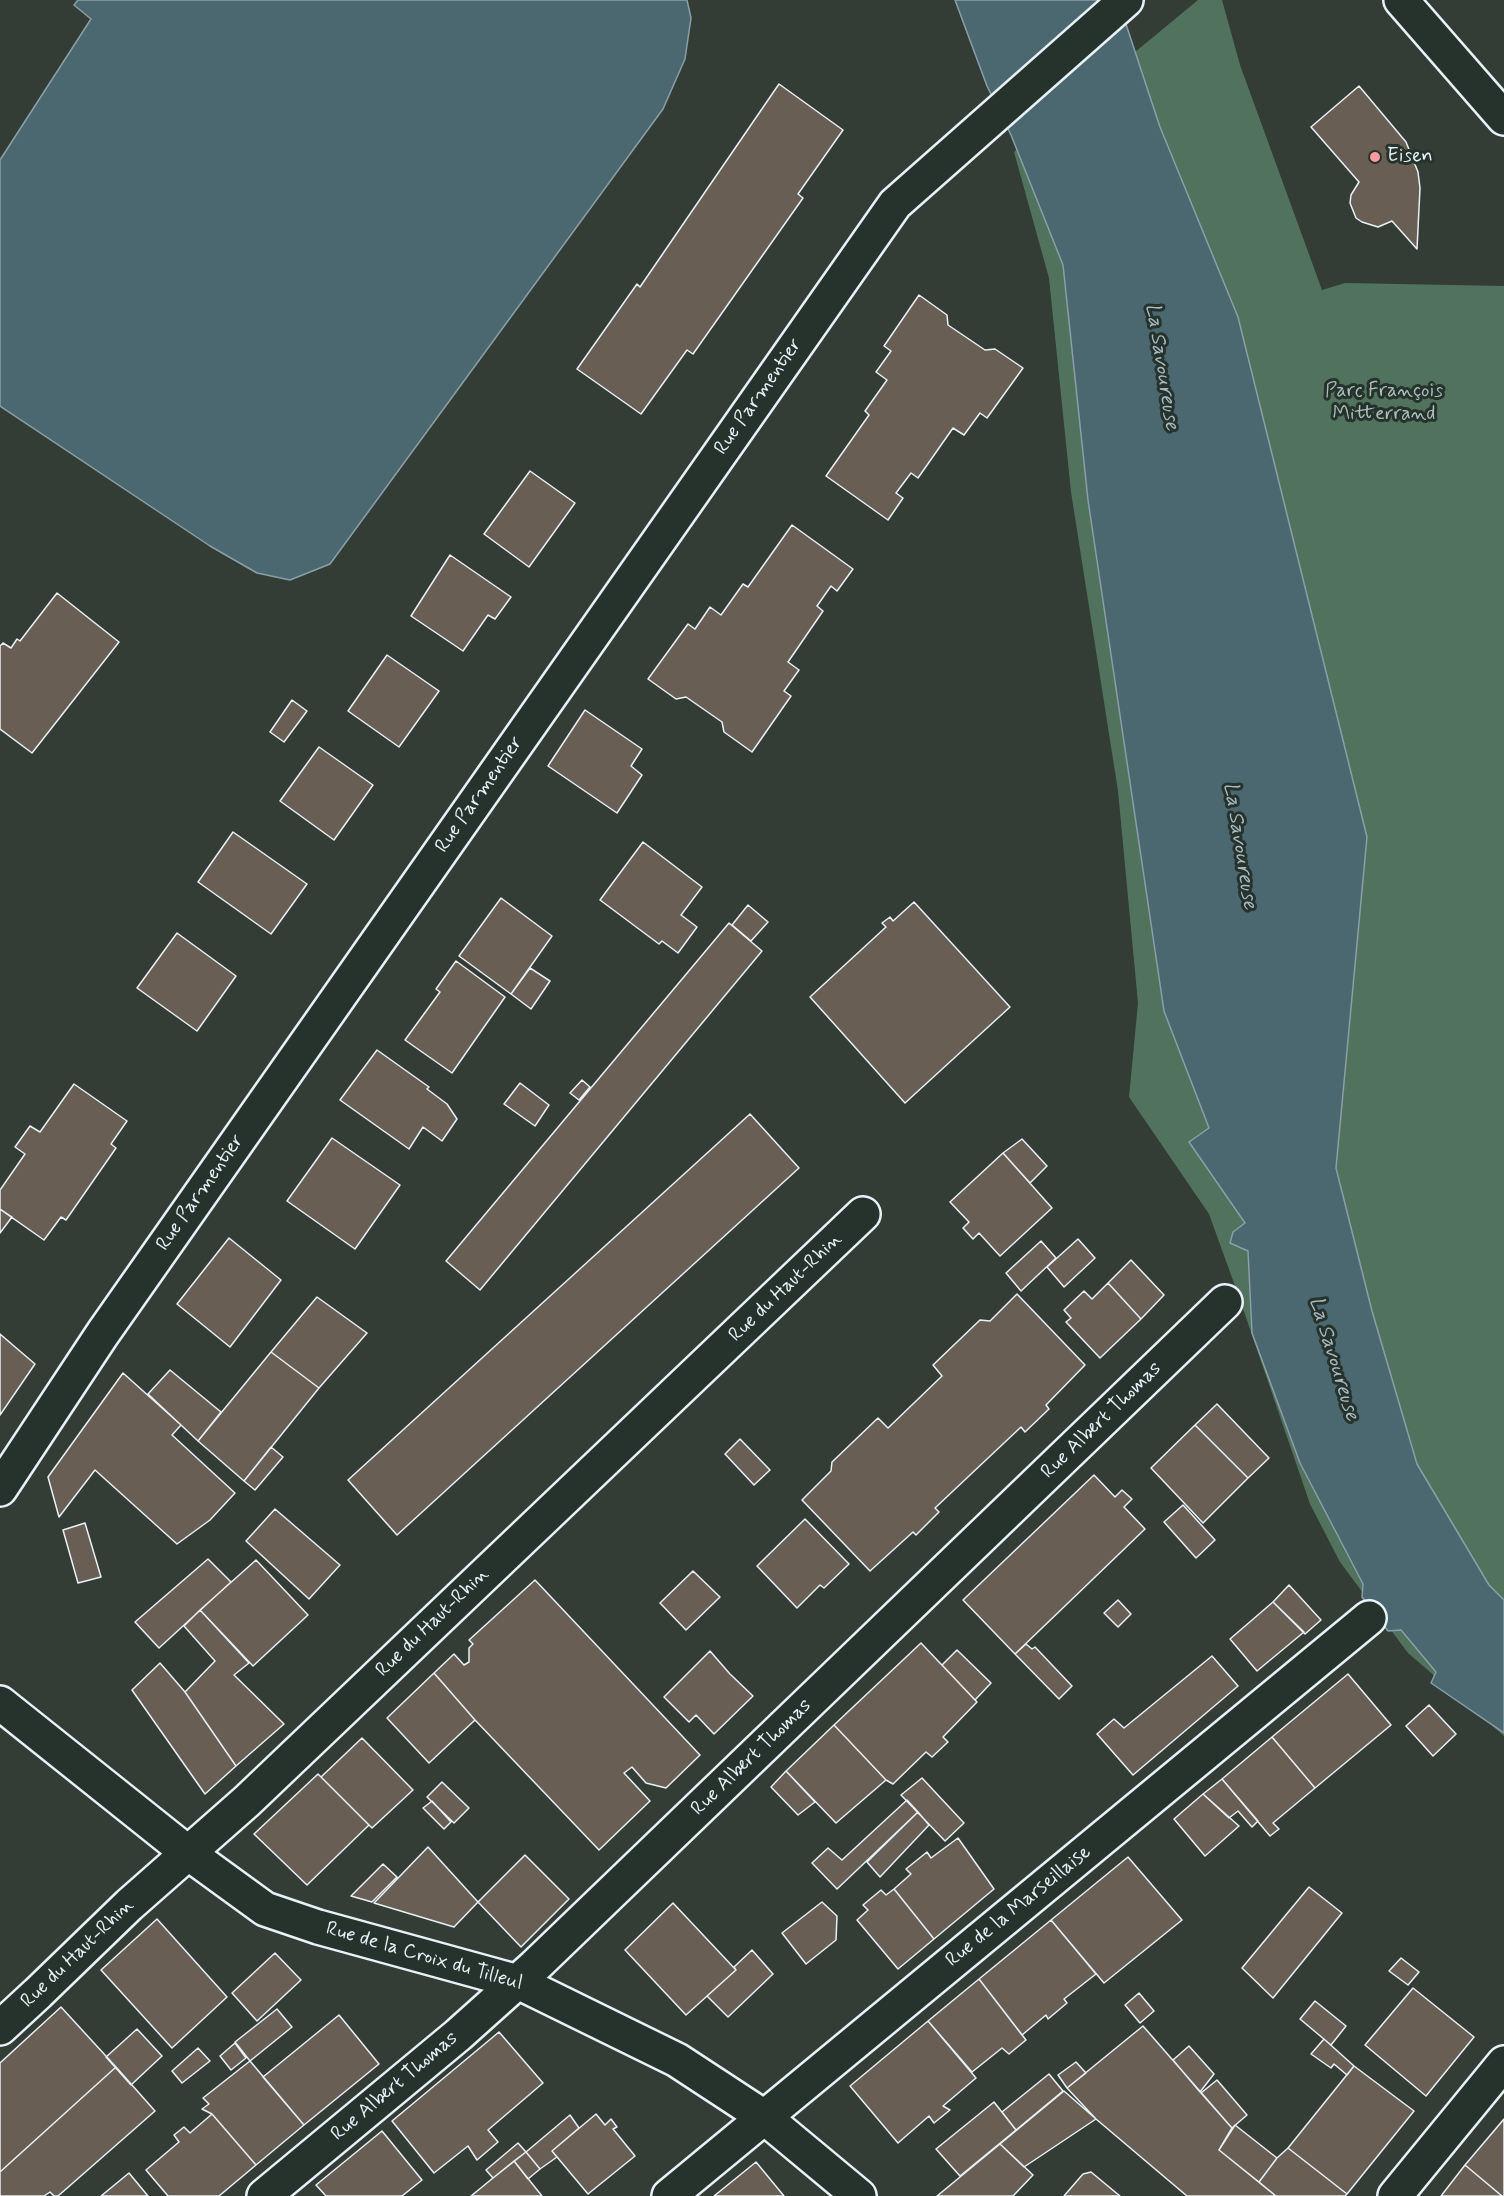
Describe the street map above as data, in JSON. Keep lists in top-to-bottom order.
{
  "streets": {
    "street": [
      "Rue Parmentier",
      "Rue du Haut-Rhin",
      "Rue Albert Thomas",
      "Rue de la Marseillaise",
      "Rue de la Croix du Tilleul"
    ]
  },
  "crossings": [
    ["Rue du Haut-Rhin", "Rue de la Croix du Tilleul"],
    ["Rue Albert Thomas", "Rue de la Croix du Tilleul"],
    ["Rue de la Marseillaise", "Rue de la Croix du Tilleul"]
  ],
  "water": ["La Savoureuse"],
  "parks": ["Parc François Mitterrand"],
  "places": ["Eisen"]
}
